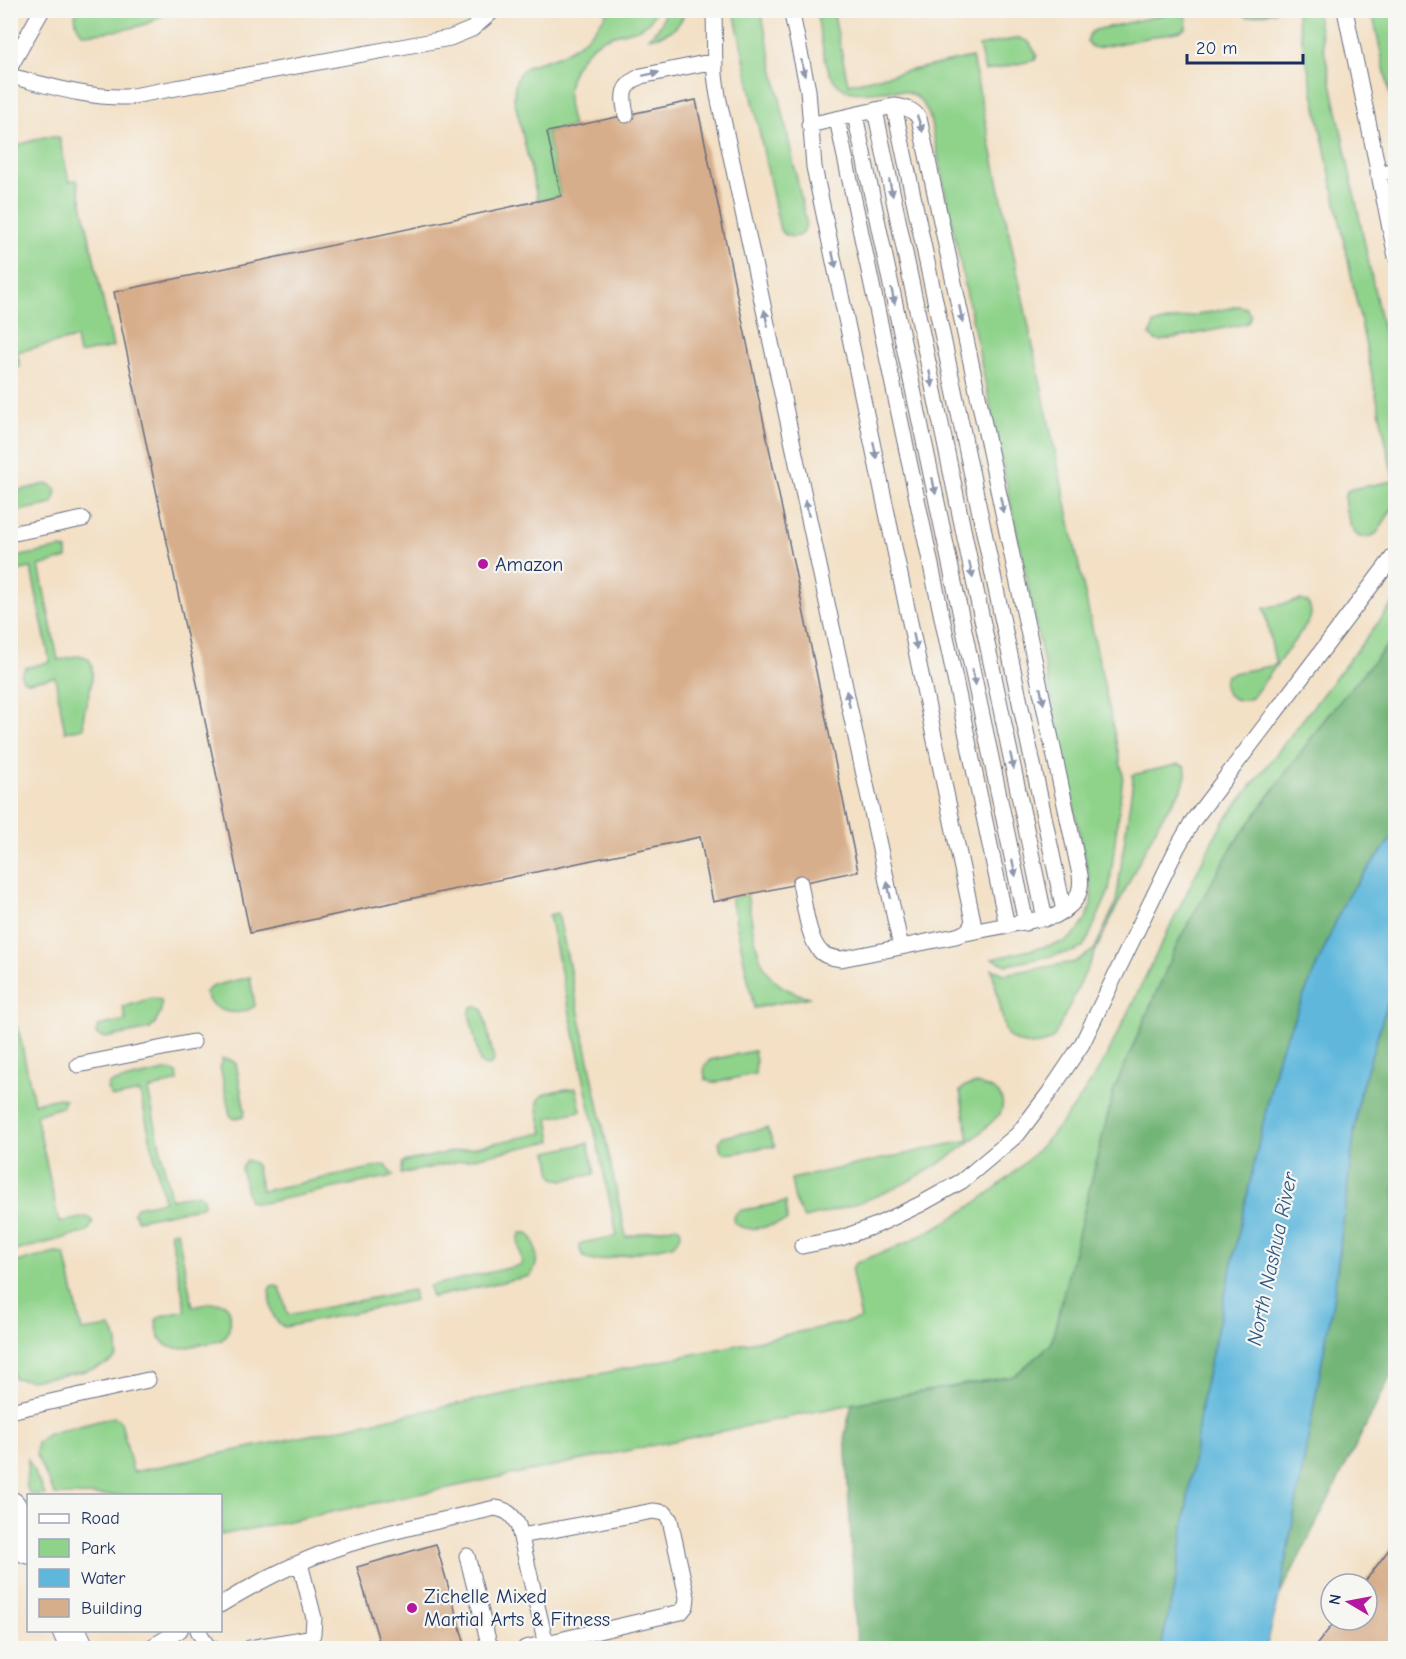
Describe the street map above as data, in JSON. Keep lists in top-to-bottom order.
{
  "water": ["North Nashua River"],
  "places": ["Amazon", "Zichelle Mixed Martial Arts & Fitness"],
  "legend": [
    "Road",
    "Park",
    "Water",
    "Building"
  ],
  "scale_bar": "20 m",
  "north": "left"
}
